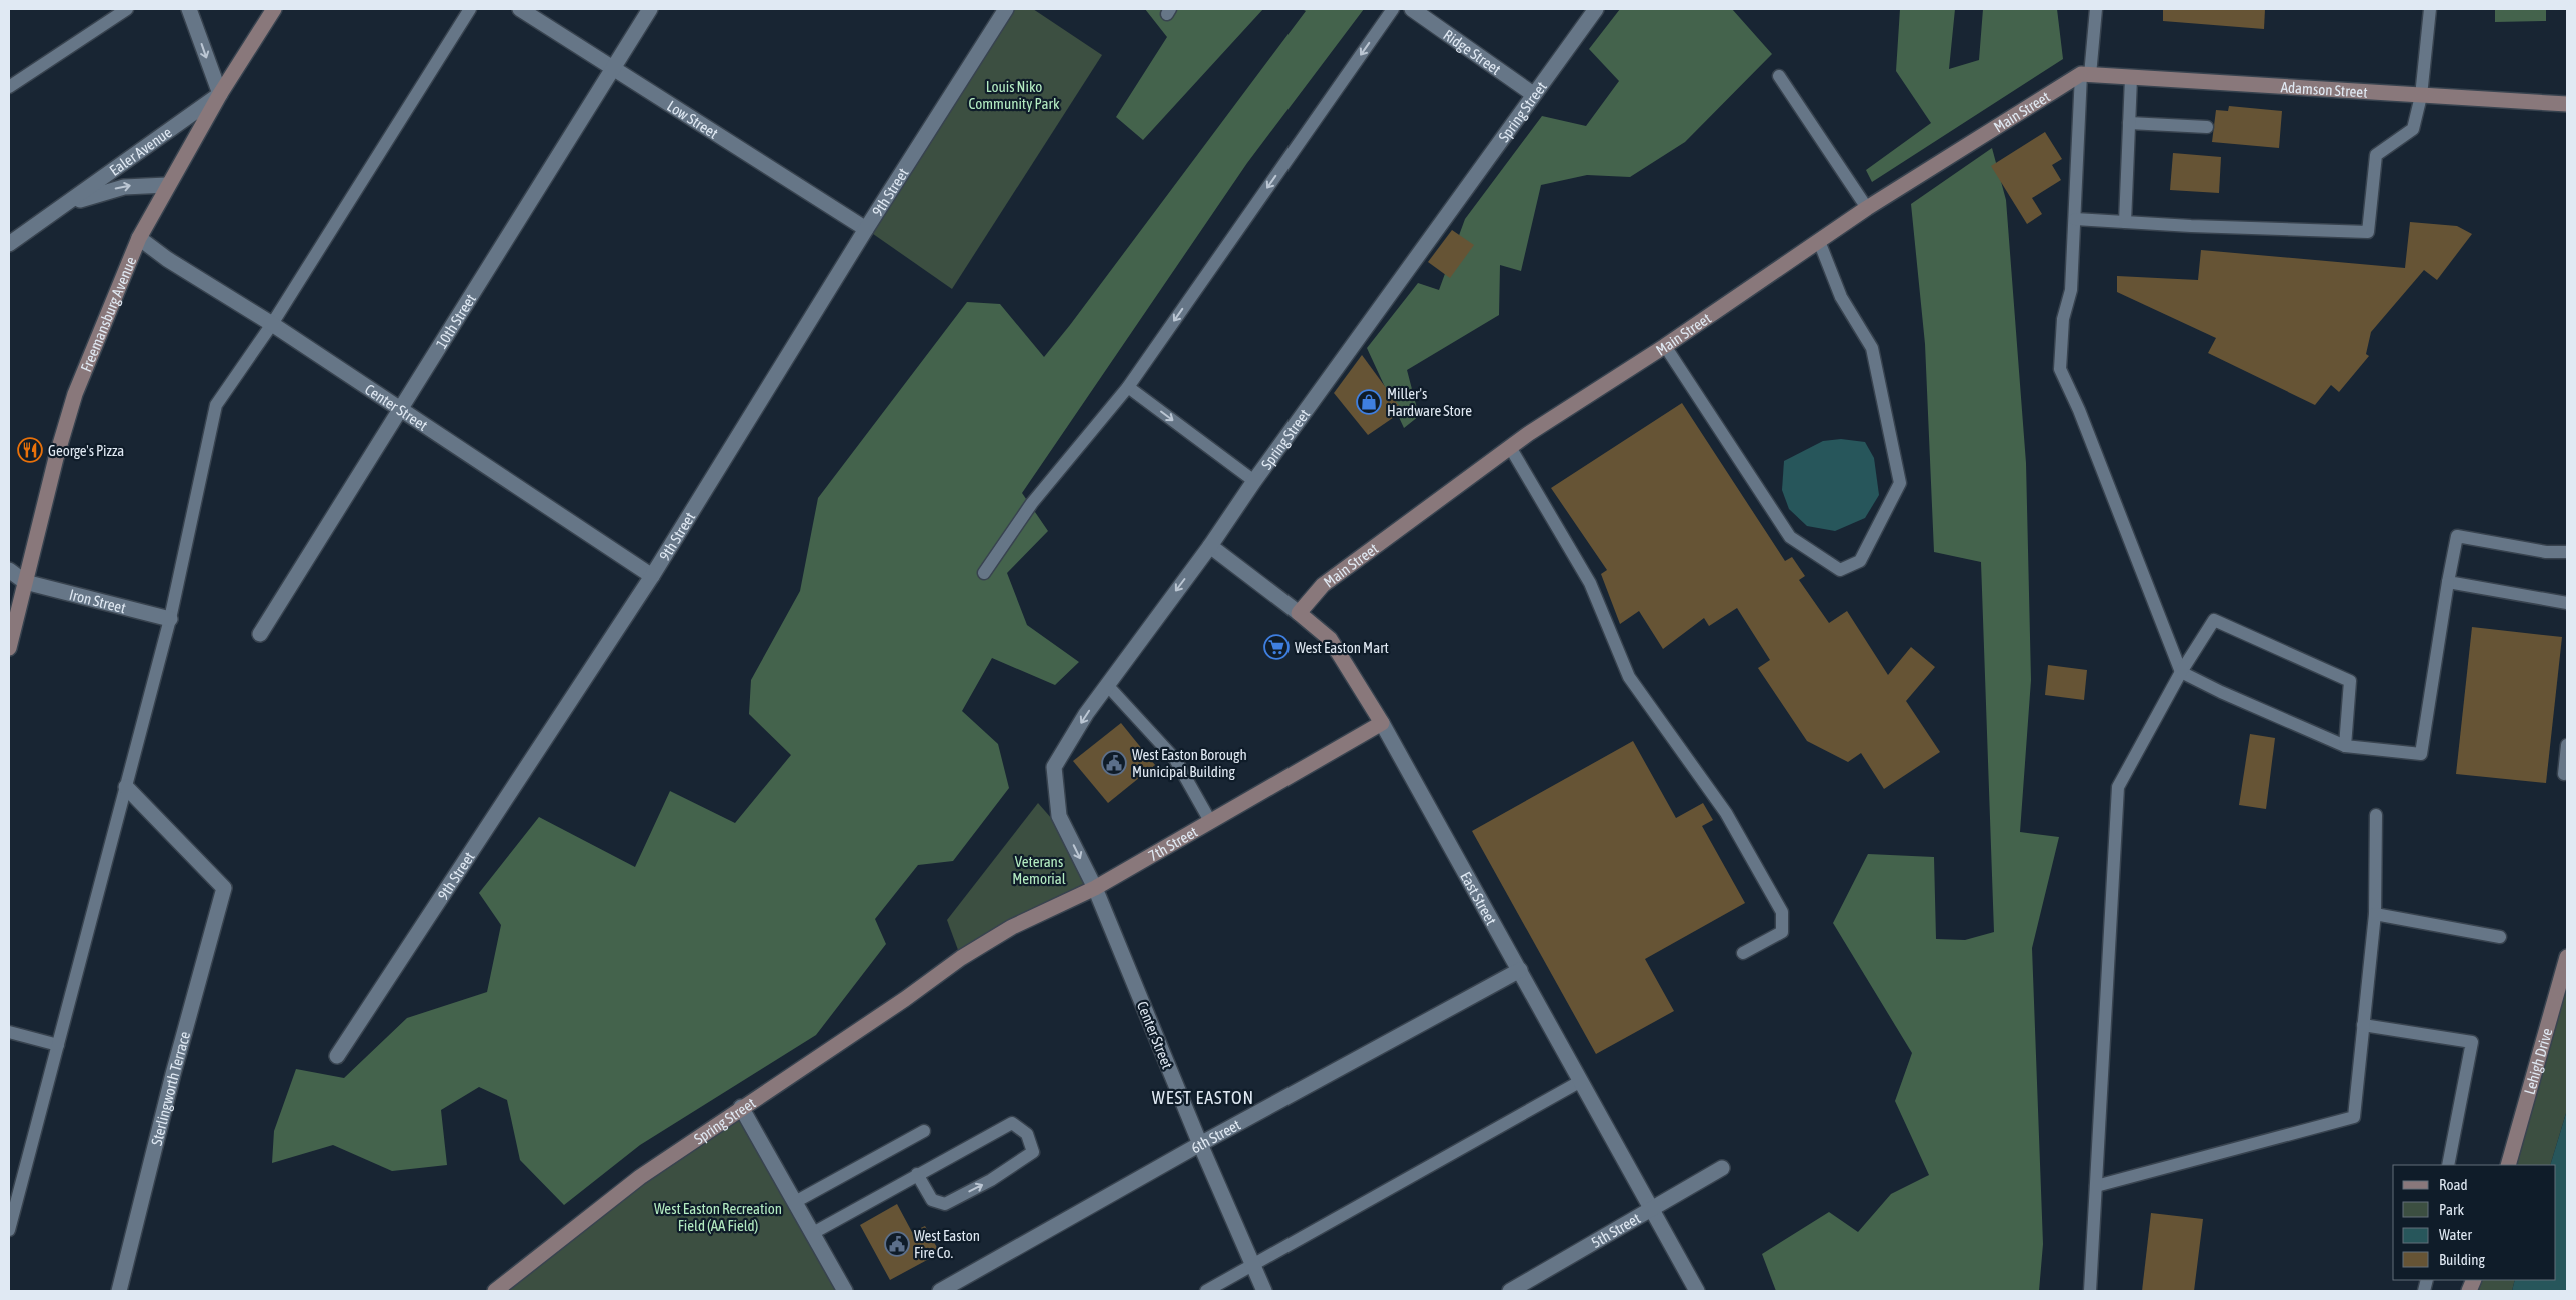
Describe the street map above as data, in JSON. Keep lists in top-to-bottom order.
{
  "streets": {
    "street": [
      "Ridge Street",
      "Adamson Street",
      "Spring Street",
      "Main Street",
      "Low Street",
      "Ealer Avenue",
      "9th Street",
      "Freemansburg Avenue",
      "10th Street",
      "Center Street",
      "Iron Street",
      "7th Street",
      "East Street",
      "Lehigh Drive",
      "Sterlingworth Terrace",
      "6th Street",
      "5th Street"
    ]
  },
  "crossings": [
    ["Ridge Street", "Spring Street"],
    ["Adamson Street", "Main Street"],
    ["Spring Street", "Center Street"],
    ["Spring Street", "7th Street"],
    ["Spring Street", "East Street"],
    ["Main Street", "East Street"],
    ["Low Street", "9th Street"],
    ["Low Street", "10th Street"],
    ["Ealer Avenue", "Freemansburg Avenue"],
    ["9th Street", "Center Street"],
    ["Freemansburg Avenue", "Center Street"],
    ["Freemansburg Avenue", "Iron Street"],
    ["10th Street", "Center Street"],
    ["Center Street", "7th Street"],
    ["Center Street", "6th Street"],
    ["7th Street", "East Street"],
    ["East Street", "6th Street"],
    ["East Street", "5th Street"]
  ],
  "districts": ["WEST EASTON"],
  "parks": ["Louis Niko Community Park", "Veterans Memorial", "West Easton Recreation Field (AA Field)"],
  "places": {
    "shop": ["Miller's Hardware Store"],
    "restaurant": ["George's Pizza"],
    "supermarket": ["West Easton Mart"],
    "public building": ["West Easton Borough Municipal Building", "West Easton Fire Co."]
  },
  "legend": [
    "Road",
    "Park",
    "Water",
    "Building"
  ]
}
